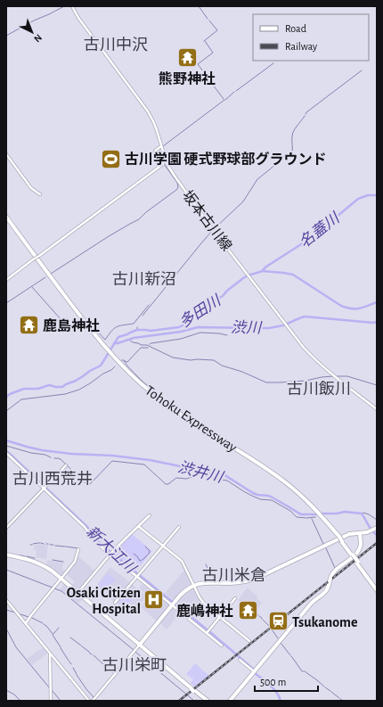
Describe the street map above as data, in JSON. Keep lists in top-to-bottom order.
{
  "streets": {
    "highway": ["Tohoku Expressway"],
    "street": ["坂本古川線"]
  },
  "districts": [
    "古川中沢",
    "古川新沼",
    "古川飯川",
    "古川西荒井",
    "古川米倉",
    "古川栄町"
  ],
  "water": [
    "名蓋川",
    "多田川",
    "渋川",
    "渋井川",
    "新大江川"
  ],
  "places": {
    "temple": ["熊野神社", "鹿島神社", "鹿嶋神社"],
    "sports": ["古川学園 硬式野球部グラウンド"],
    "hospital": ["Osaki Citizen Hospital"],
    "station": ["Tsukanome"]
  },
  "legend": ["Road", "Railway"],
  "scale_bar": "500 m",
  "north": "bottom right"
}
